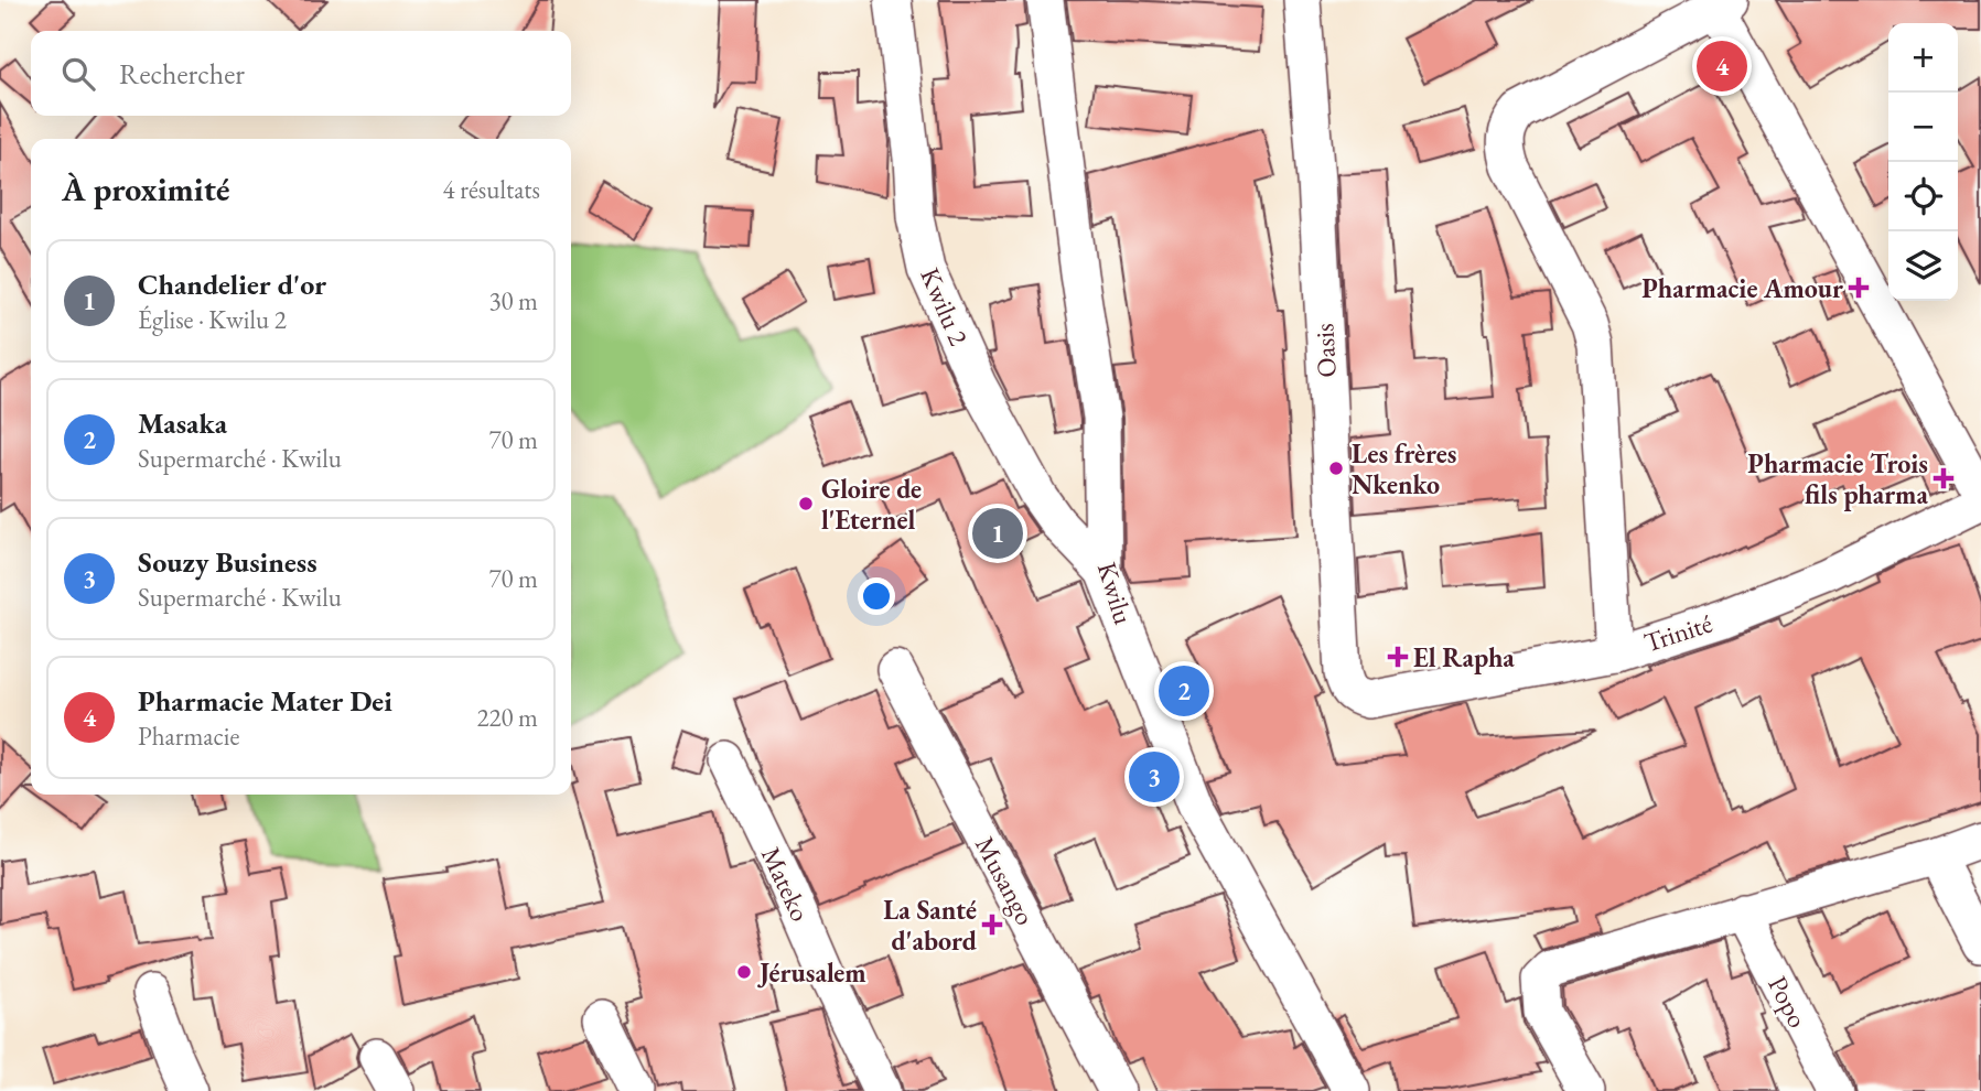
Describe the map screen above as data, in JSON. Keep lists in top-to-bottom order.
{
  "streets": {
    "street": [
      "Kwilu 2",
      "Oasis",
      "Kwilu",
      "Trinité",
      "Musango",
      "Mateko",
      "Popo"
    ]
  },
  "crossings": [
    ["Kwilu 2", "Kwilu"],
    ["Oasis", "Trinité"]
  ],
  "places": {
    "health": [
      "Pharmacie Amour",
      "Pharmacie Trois fils pharma",
      "El Rapha",
      "La Santé d'abord"
    ],
    "other": ["Les frères Nkenko", "Gloire de l'Eternel", "Jérusalem"]
  },
  "page": {
    "map_buttons": ["+", "−"],
    "search": "Rechercher",
    "pins": [
      "4",
      "1",
      "2",
      "3"
    ],
    "heading": ["À proximité", "4 résultats"],
    "list": [
      {
        "mark": "1",
        "name": "Chandelier d'or",
        "note": "Église · Kwilu 2",
        "value": "30 m"
      },
      {
        "mark": "2",
        "name": "Masaka",
        "note": "Supermarché · Kwilu",
        "value": "70 m"
      },
      {
        "mark": "3",
        "name": "Souzy Business",
        "note": "Supermarché · Kwilu",
        "value": "70 m"
      },
      {
        "mark": "4",
        "name": "Pharmacie Mater Dei",
        "note": "Pharmacie",
        "value": "220 m"
      }
    ]
  }
}
